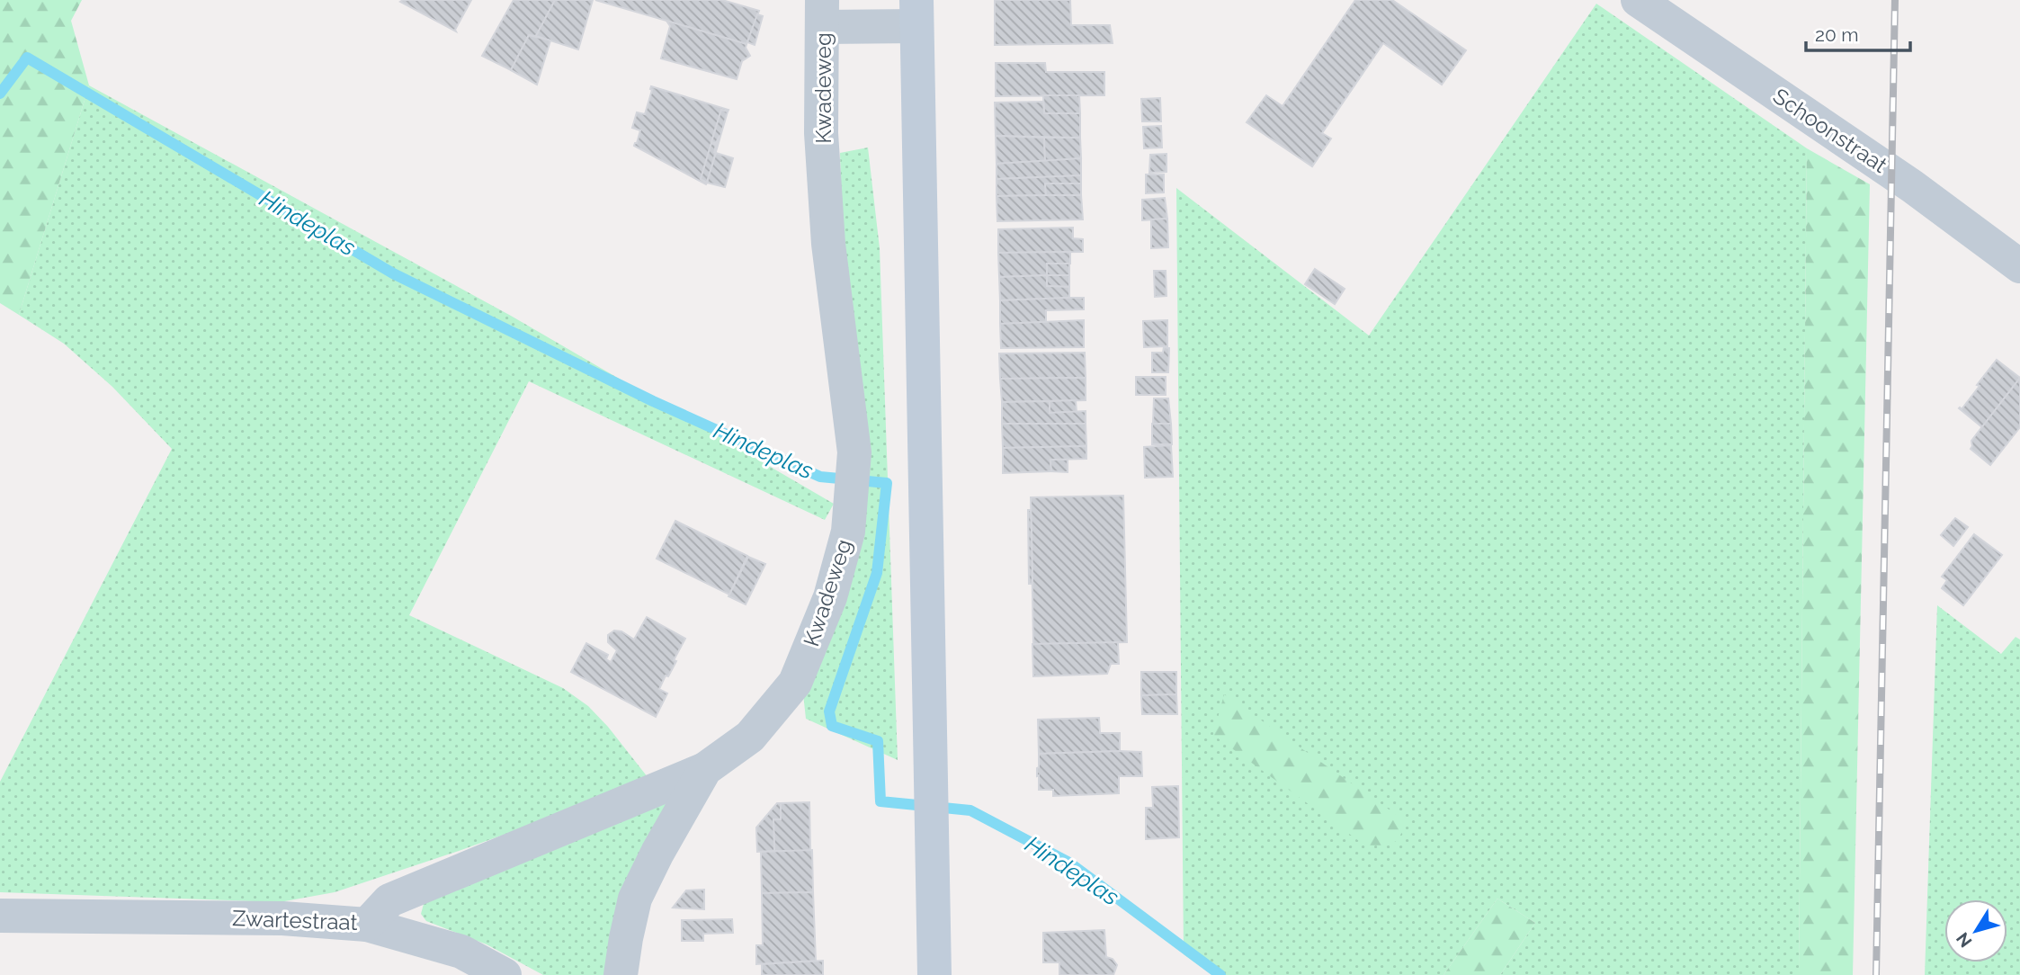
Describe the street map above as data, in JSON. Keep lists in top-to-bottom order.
{
  "streets": {
    "street": ["Kwadeweg", "Schoonstraat", "Zwartestraat"]
  },
  "crossings": [
    ["Kwadeweg", "Zwartestraat"]
  ],
  "water": ["Hindeplas"],
  "scale_bar": "20 m",
  "north": "bottom left"
}
